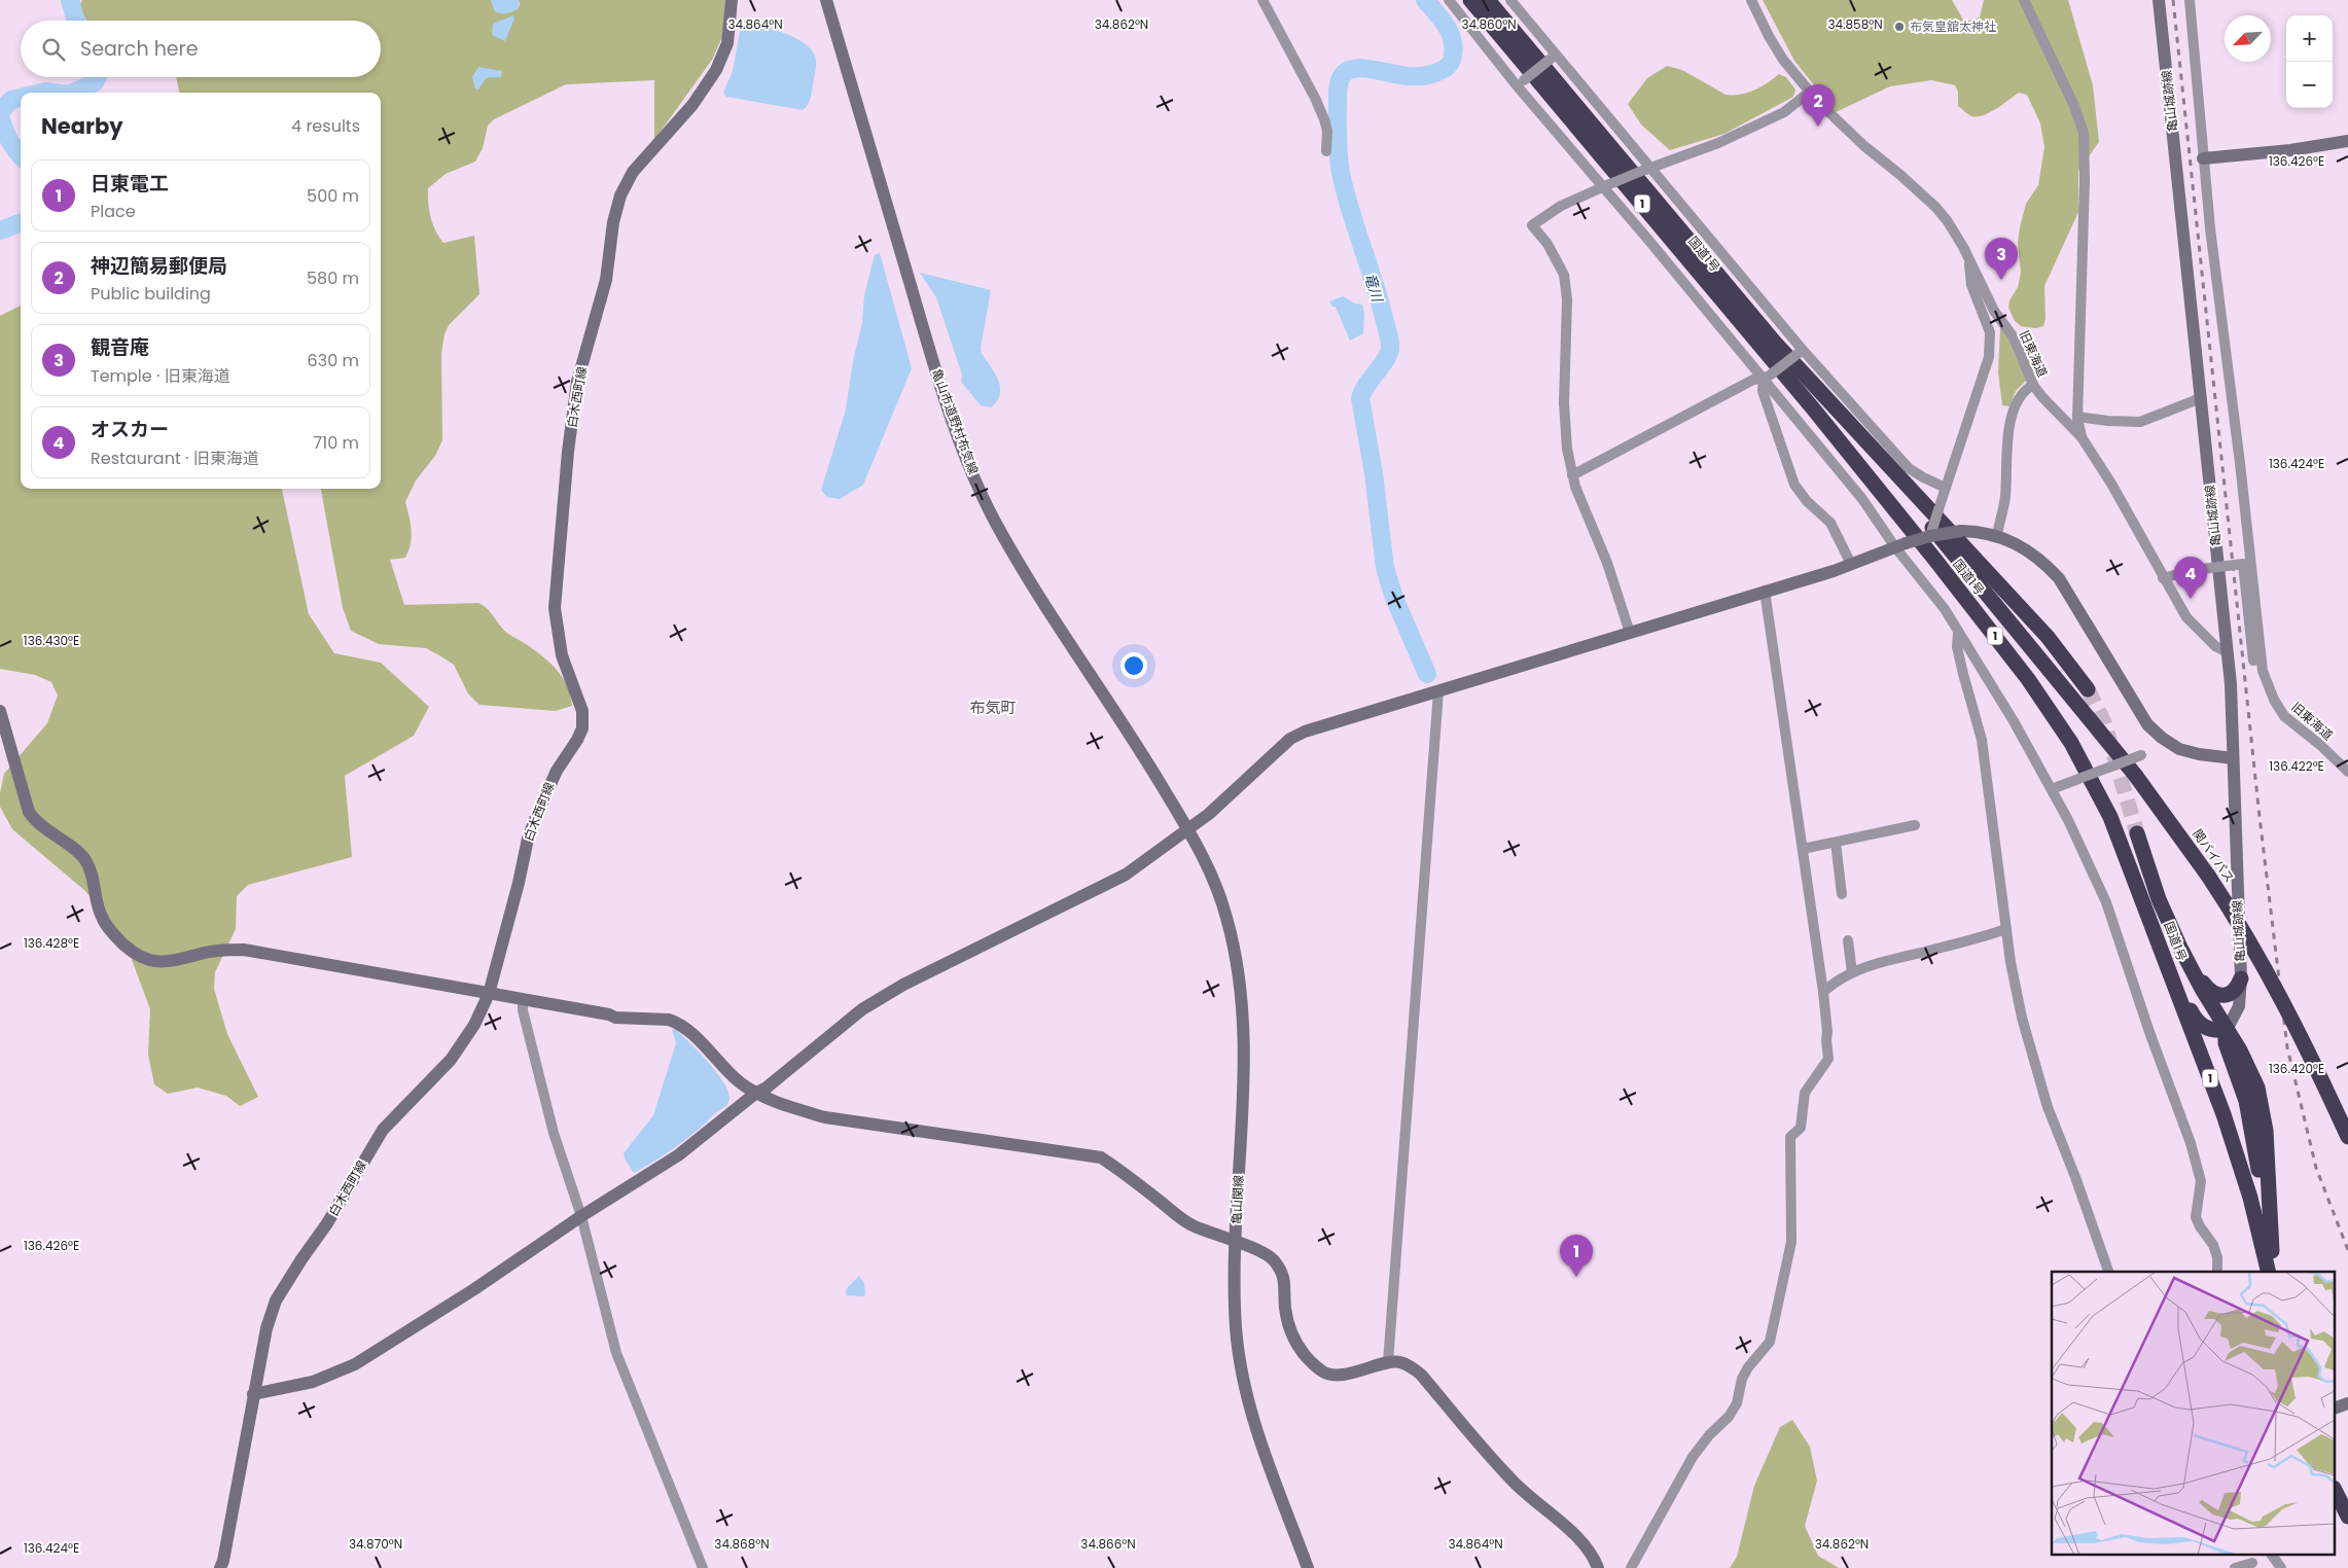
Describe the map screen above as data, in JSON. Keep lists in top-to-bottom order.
{
  "streets": {
    "highway": ["1", "国道1号", "関バイパス"],
    "street": [
      "亀山城跡線",
      "旧東海道",
      "白木西町線",
      "亀山市道野村布気線",
      "亀山関線"
    ]
  },
  "crossings": [
    ["亀山城跡線", "国道1号"],
    ["亀山城跡線", "旧東海道"],
    ["1", "国道1号"],
    ["1", "関バイパス"],
    ["亀山市道野村布気線", "亀山関線"]
  ],
  "districts": ["布気町"],
  "water": ["竜川"],
  "places": ["布気皇舘太神社"],
  "north": "bottom left",
  "page": {
    "map_buttons": ["+", "−"],
    "search": "Search here",
    "pins": [
      "2",
      "3",
      "4",
      "1"
    ],
    "heading": ["Nearby", "4 results"],
    "list": [
      {
        "mark": "1",
        "name": "日東電工",
        "note": "Place",
        "value": "500 m"
      },
      {
        "mark": "2",
        "name": "神辺簡易郵便局",
        "note": "Public building",
        "value": "580 m"
      },
      {
        "mark": "3",
        "name": "観音庵",
        "note": "Temple · 旧東海道",
        "value": "630 m"
      },
      {
        "mark": "4",
        "name": "オスカー",
        "note": "Restaurant · 旧東海道",
        "value": "710 m"
      }
    ]
  },
  "coordinates": [
    "34.864°N",
    "34.862°N",
    "34.860°N",
    "34.858°N",
    "136.426°E",
    "136.424°E",
    "136.430°E",
    "136.422°E",
    "136.428°E",
    "136.420°E",
    "34.870°N",
    "34.868°N",
    "34.866°N"
  ]
}
